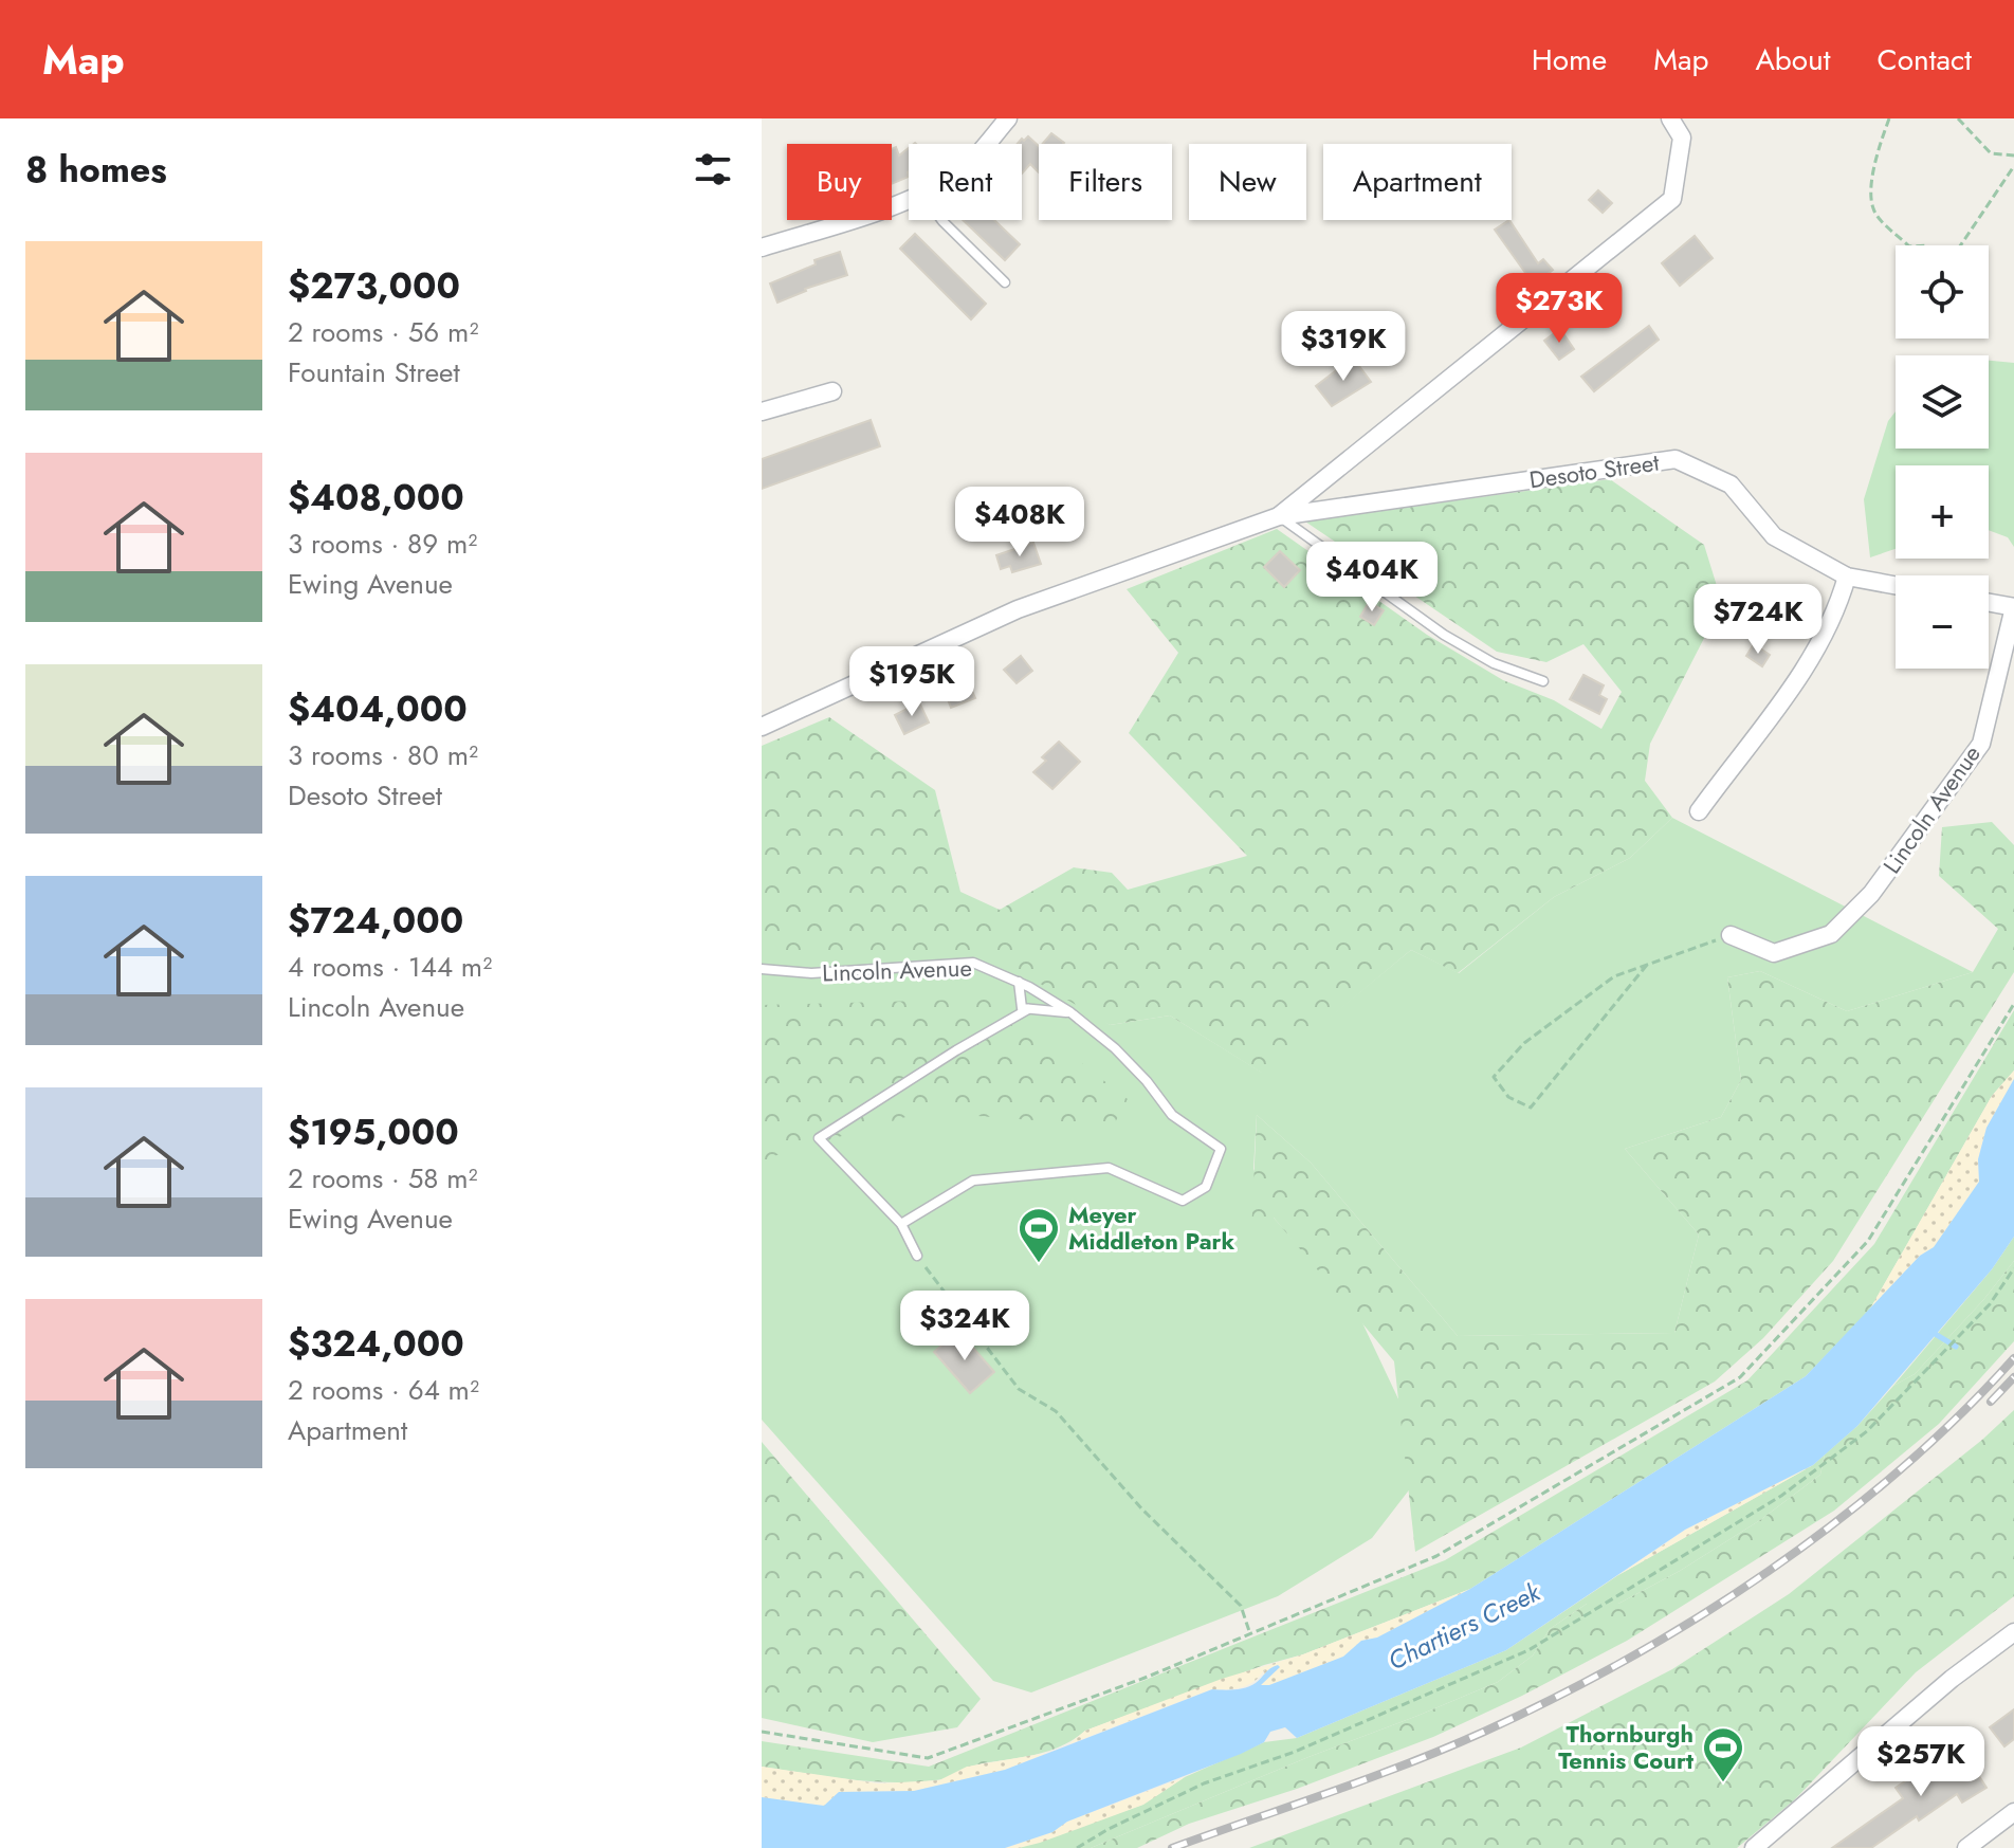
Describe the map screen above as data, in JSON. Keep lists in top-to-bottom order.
{
  "streets": {
    "street": ["Desoto Street", "Lincoln Avenue"]
  },
  "water": ["Chartiers Creek"],
  "places": {
    "sports": ["Meyer Middleton Park", "Thornburgh Tennis Court"]
  },
  "page": {
    "header": "Map",
    "nav": [
      "Home",
      "Map",
      "About",
      "Contact"
    ],
    "heading": "8 homes",
    "chip": [
      "Buy",
      "Rent",
      "Filters",
      "New",
      "Apartment"
    ],
    "list": [
      {
        "name": "$273,000",
        "note": "2 rooms · 56 m² · Fountain Street"
      },
      {
        "name": "$408,000",
        "note": "3 rooms · 89 m² · Ewing Avenue"
      },
      {
        "name": "$404,000",
        "note": "3 rooms · 80 m² · Desoto Street"
      },
      {
        "name": "$724,000",
        "note": "4 rooms · 144 m² · Lincoln Avenue"
      },
      {
        "name": "$195,000",
        "note": "2 rooms · 58 m² · Ewing Avenue"
      },
      {
        "name": "$324,000",
        "note": "2 rooms · 64 m² · Apartment"
      }
    ],
    "map_buttons": ["+", "−"],
    "price": [
      "$273K",
      "$319K",
      "$408K",
      "$404K",
      "$724K",
      "$195K",
      "$324K",
      "$257K"
    ]
  }
}
